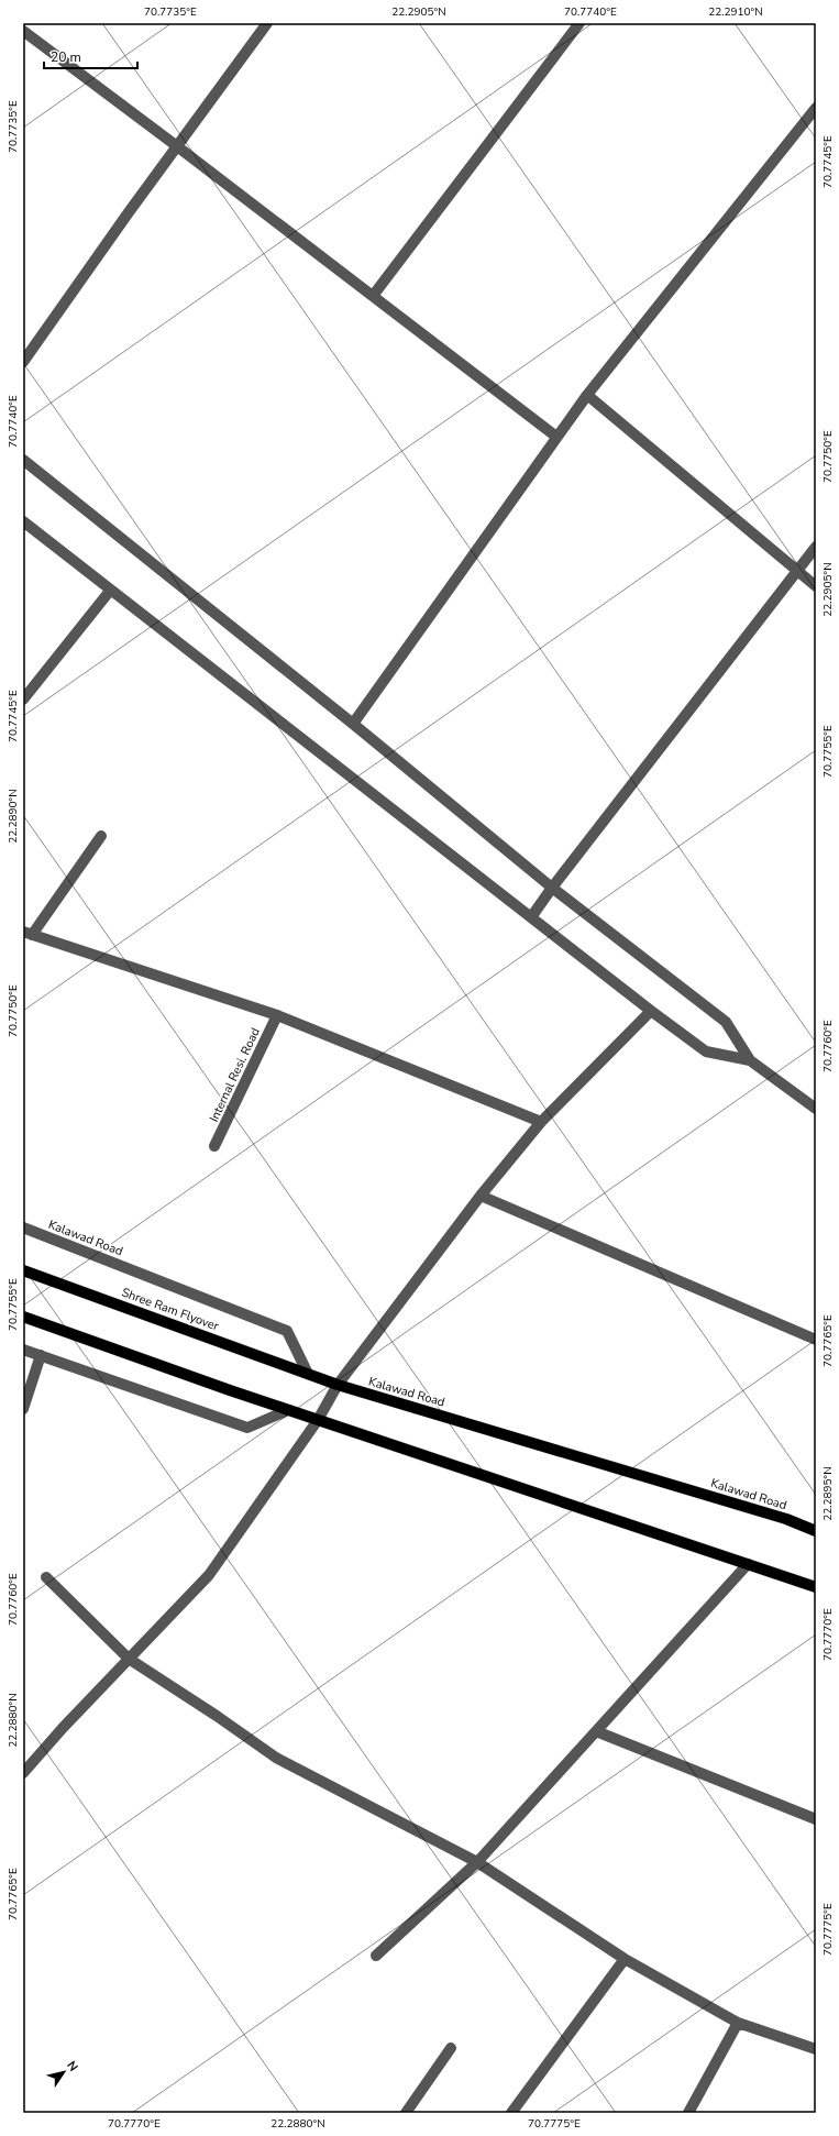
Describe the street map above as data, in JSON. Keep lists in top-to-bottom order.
{
  "streets": {
    "main road": ["Kalawad Road", "Shree Ram Flyover"],
    "street": ["Internal Resi. Road"]
  },
  "crossings": [
    ["Kalawad Road", "Shree Ram Flyover"]
  ],
  "scale_bar": "20 m",
  "north": "top right",
  "coordinates": [
    "70.7735°E",
    "22.2905°N",
    "70.7740°E",
    "22.2910°N",
    "70.7745°E",
    "70.7750°E",
    "70.7755°E",
    "22.2890°N",
    "70.7760°E",
    "70.7765°E",
    "22.2895°N",
    "70.7770°E",
    "22.2880°N",
    "70.7775°E"
  ]
}
